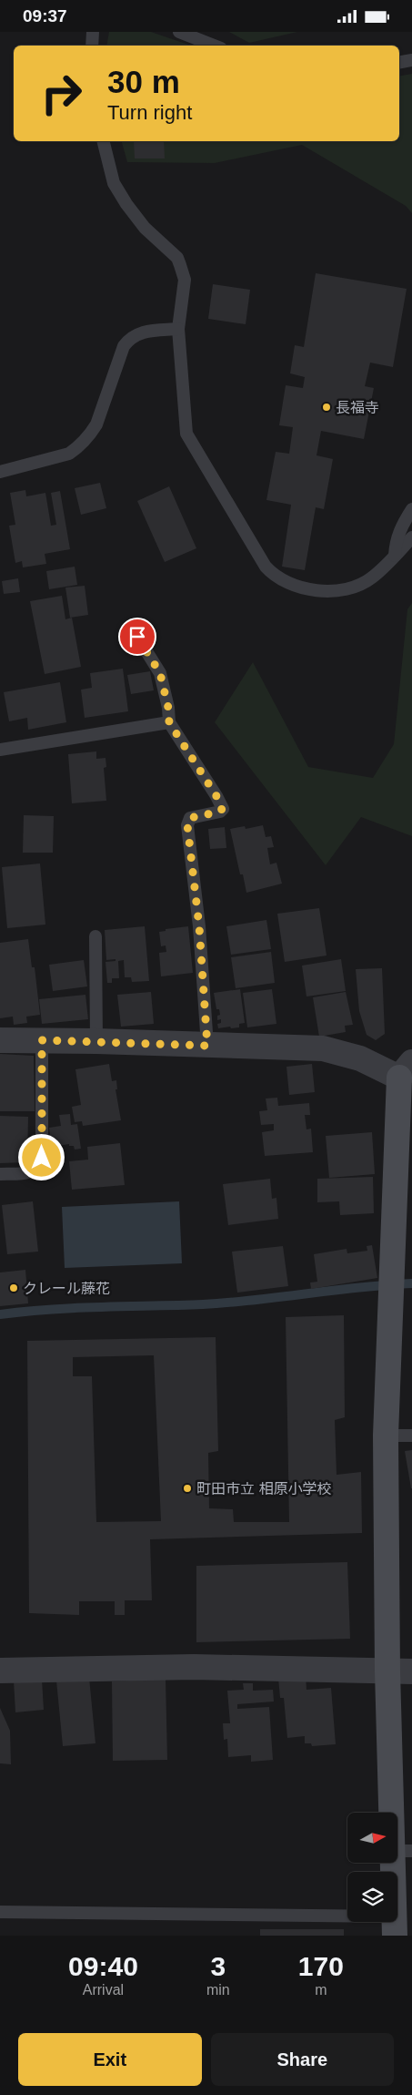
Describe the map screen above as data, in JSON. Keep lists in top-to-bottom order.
{
  "places": ["長福寺", "クレール藤花", "町田市立 相原小学校"],
  "north": "right",
  "page": {
    "status": "09:37",
    "turn": ["30 m", "Turn right"],
    "eta": [
      "09:40",
      "Arrival",
      "3",
      "min",
      "170",
      "m"
    ],
    "buttons": ["Exit", "Share"]
  }
}
